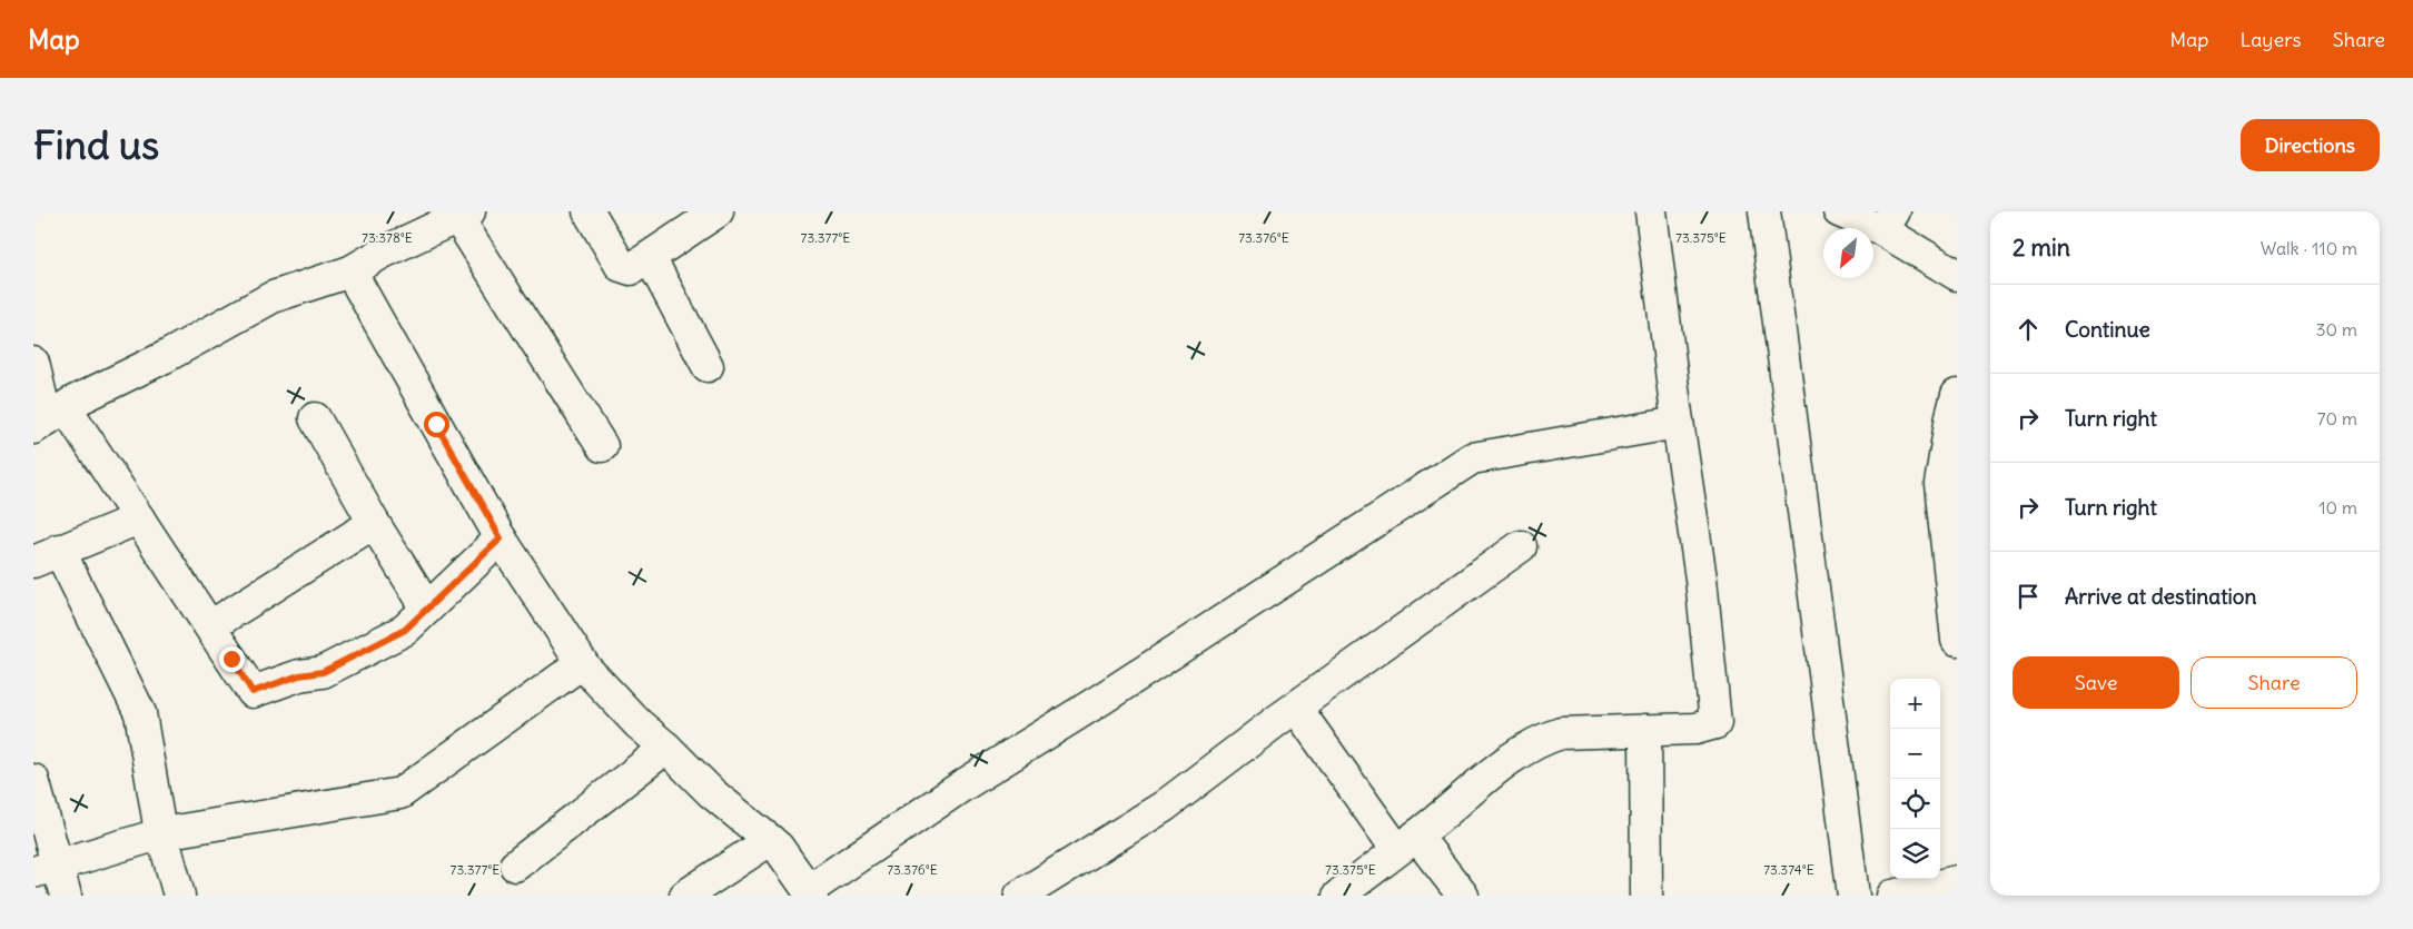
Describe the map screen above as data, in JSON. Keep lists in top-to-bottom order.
{
  "north": "bottom left",
  "page": {
    "header": "Map",
    "nav": ["Map", "Layers", "Share"],
    "buttons": [
      "Directions",
      ["Save", "Share"]
    ],
    "title": "Find us",
    "heading": ["2 min", "Walk · 110 m"],
    "list": [
      ["Continue", "30 m"],
      ["Turn right", "70 m"],
      ["Turn right", "10 m"],
      "Arrive at destination"
    ],
    "map_buttons": ["+", "−"]
  },
  "coordinates": [
    "73.378°E",
    "73.377°E",
    "73.376°E",
    "73.375°E",
    "73.374°E"
  ]
}
